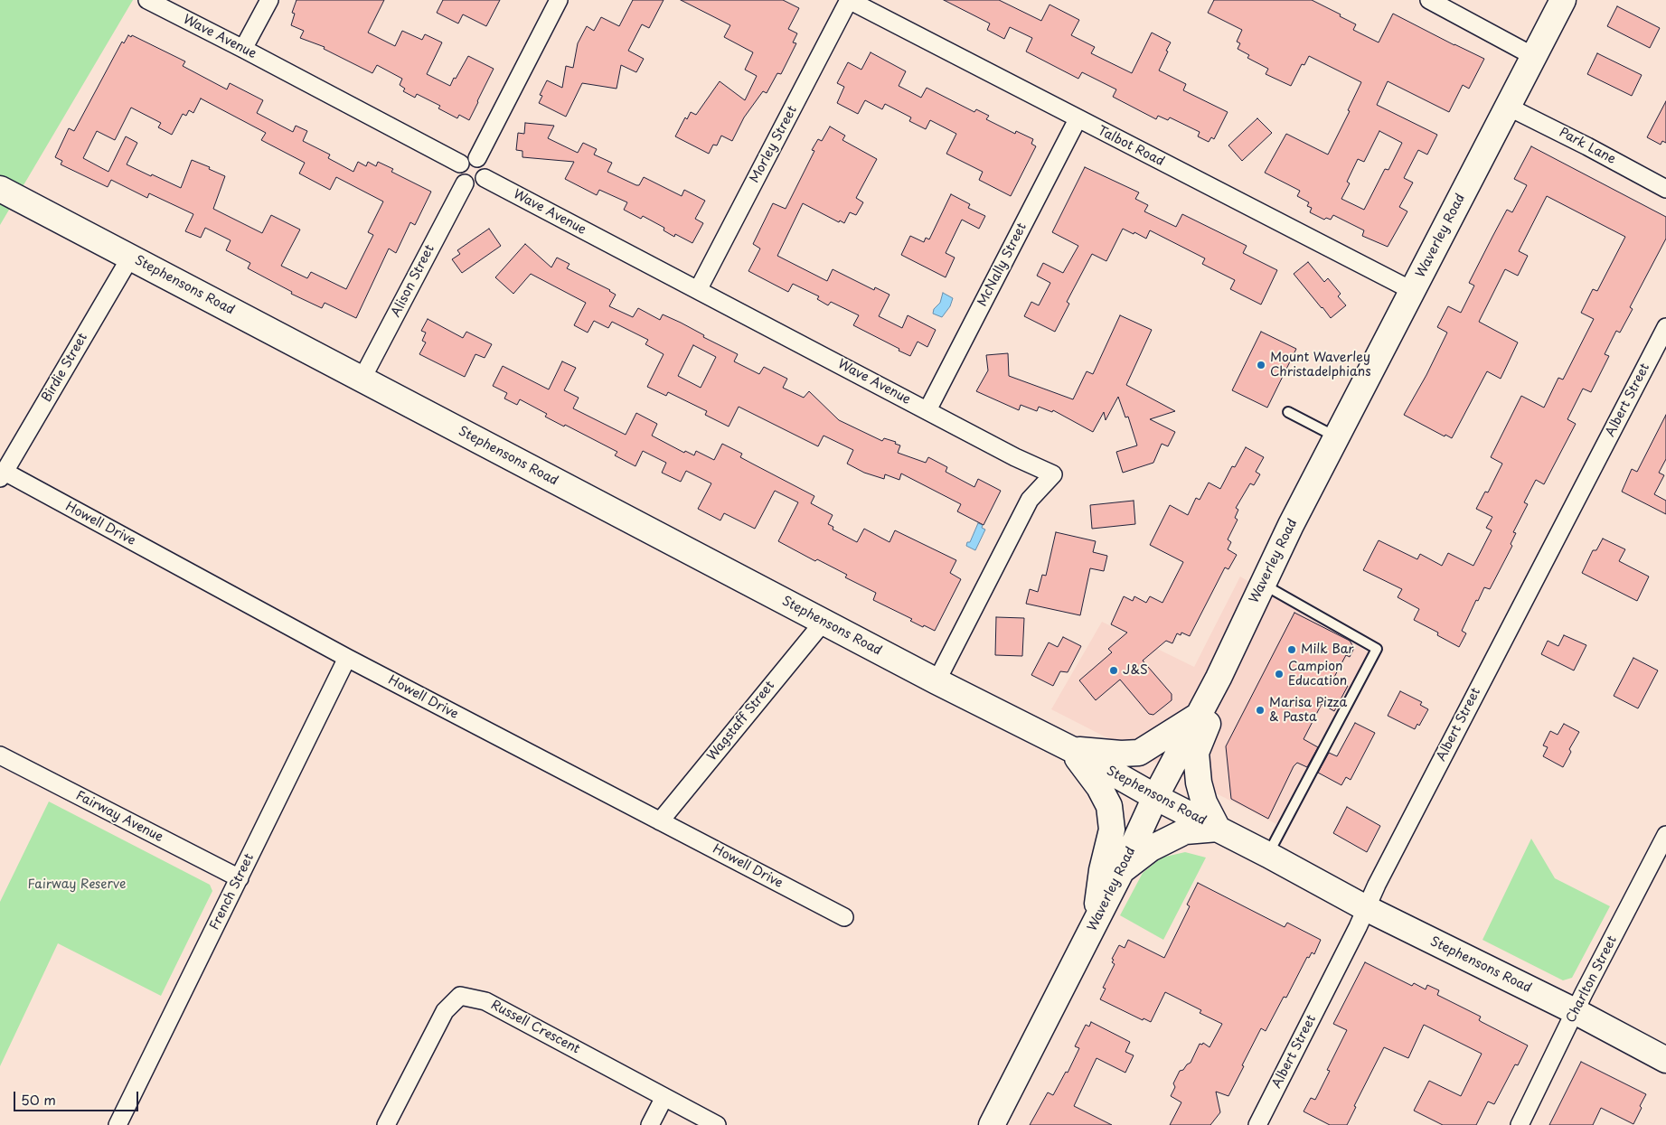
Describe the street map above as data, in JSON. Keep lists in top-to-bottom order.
{
  "streets": {
    "main road": ["Waverley Road", "Stephensons Road"],
    "street": [
      "Wave Avenue",
      "Morley Street",
      "Talbot Road",
      "Park Lane",
      "McNally Street",
      "Alison Street",
      "Birdie Street",
      "Albert Street",
      "Howell Drive",
      "Wagstaff Street",
      "Fairway Avenue",
      "French Street",
      "Charlton Street",
      "Russell Crescent"
    ]
  },
  "crossings": [
    ["Wave Avenue", "Morley Street"],
    ["Wave Avenue", "McNally Street"],
    ["Wave Avenue", "Alison Street"],
    ["Wave Avenue", "Stephensons Road"],
    ["Morley Street", "Talbot Road"],
    ["Talbot Road", "Waverley Road"],
    ["Talbot Road", "McNally Street"],
    ["Park Lane", "Waverley Road"],
    ["Waverley Road", "Stephensons Road"],
    ["Alison Street", "Stephensons Road"],
    ["Stephensons Road", "Birdie Street"],
    ["Stephensons Road", "Albert Street"],
    ["Stephensons Road", "Wagstaff Street"],
    ["Stephensons Road", "Charlton Street"],
    ["Birdie Street", "Howell Drive"],
    ["Howell Drive", "Wagstaff Street"],
    ["Howell Drive", "French Street"],
    ["Fairway Avenue", "French Street"]
  ],
  "parks": ["Fairway Reserve"],
  "places": [
    "Mount Waverley Christadelphians",
    "Milk Bar",
    "J&S",
    "Campion Education",
    "Marisa Pizza & Pasta"
  ],
  "scale_bar": "50 m"
}
